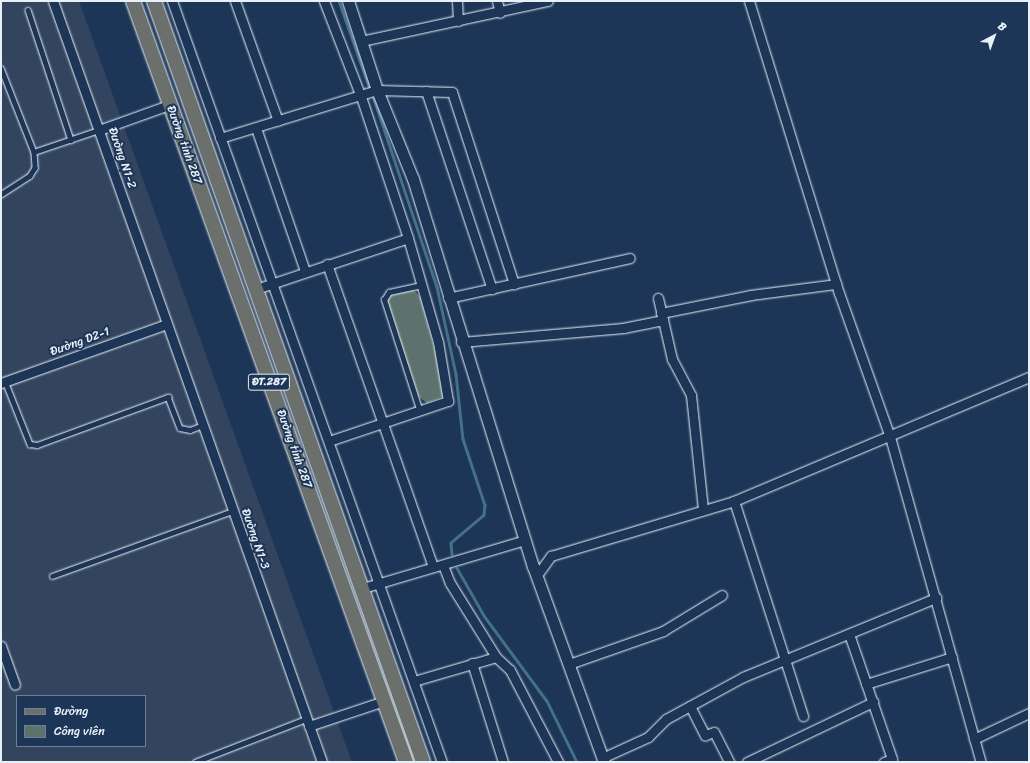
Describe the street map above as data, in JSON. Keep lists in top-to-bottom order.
{
  "streets": {
    "main road": ["Đường tỉnh 287", "ĐT.287"],
    "street": ["Đường N1-2", "Đường D2-1", "Đường N1-3"]
  },
  "crossings": [
    ["Đường N1-2", "Đường D2-1"],
    ["Đường N1-2", "Đường N1-3"],
    ["Đường D2-1", "Đường N1-3"]
  ],
  "legend": ["Đường", "Công viên"],
  "north": "top right"
}
